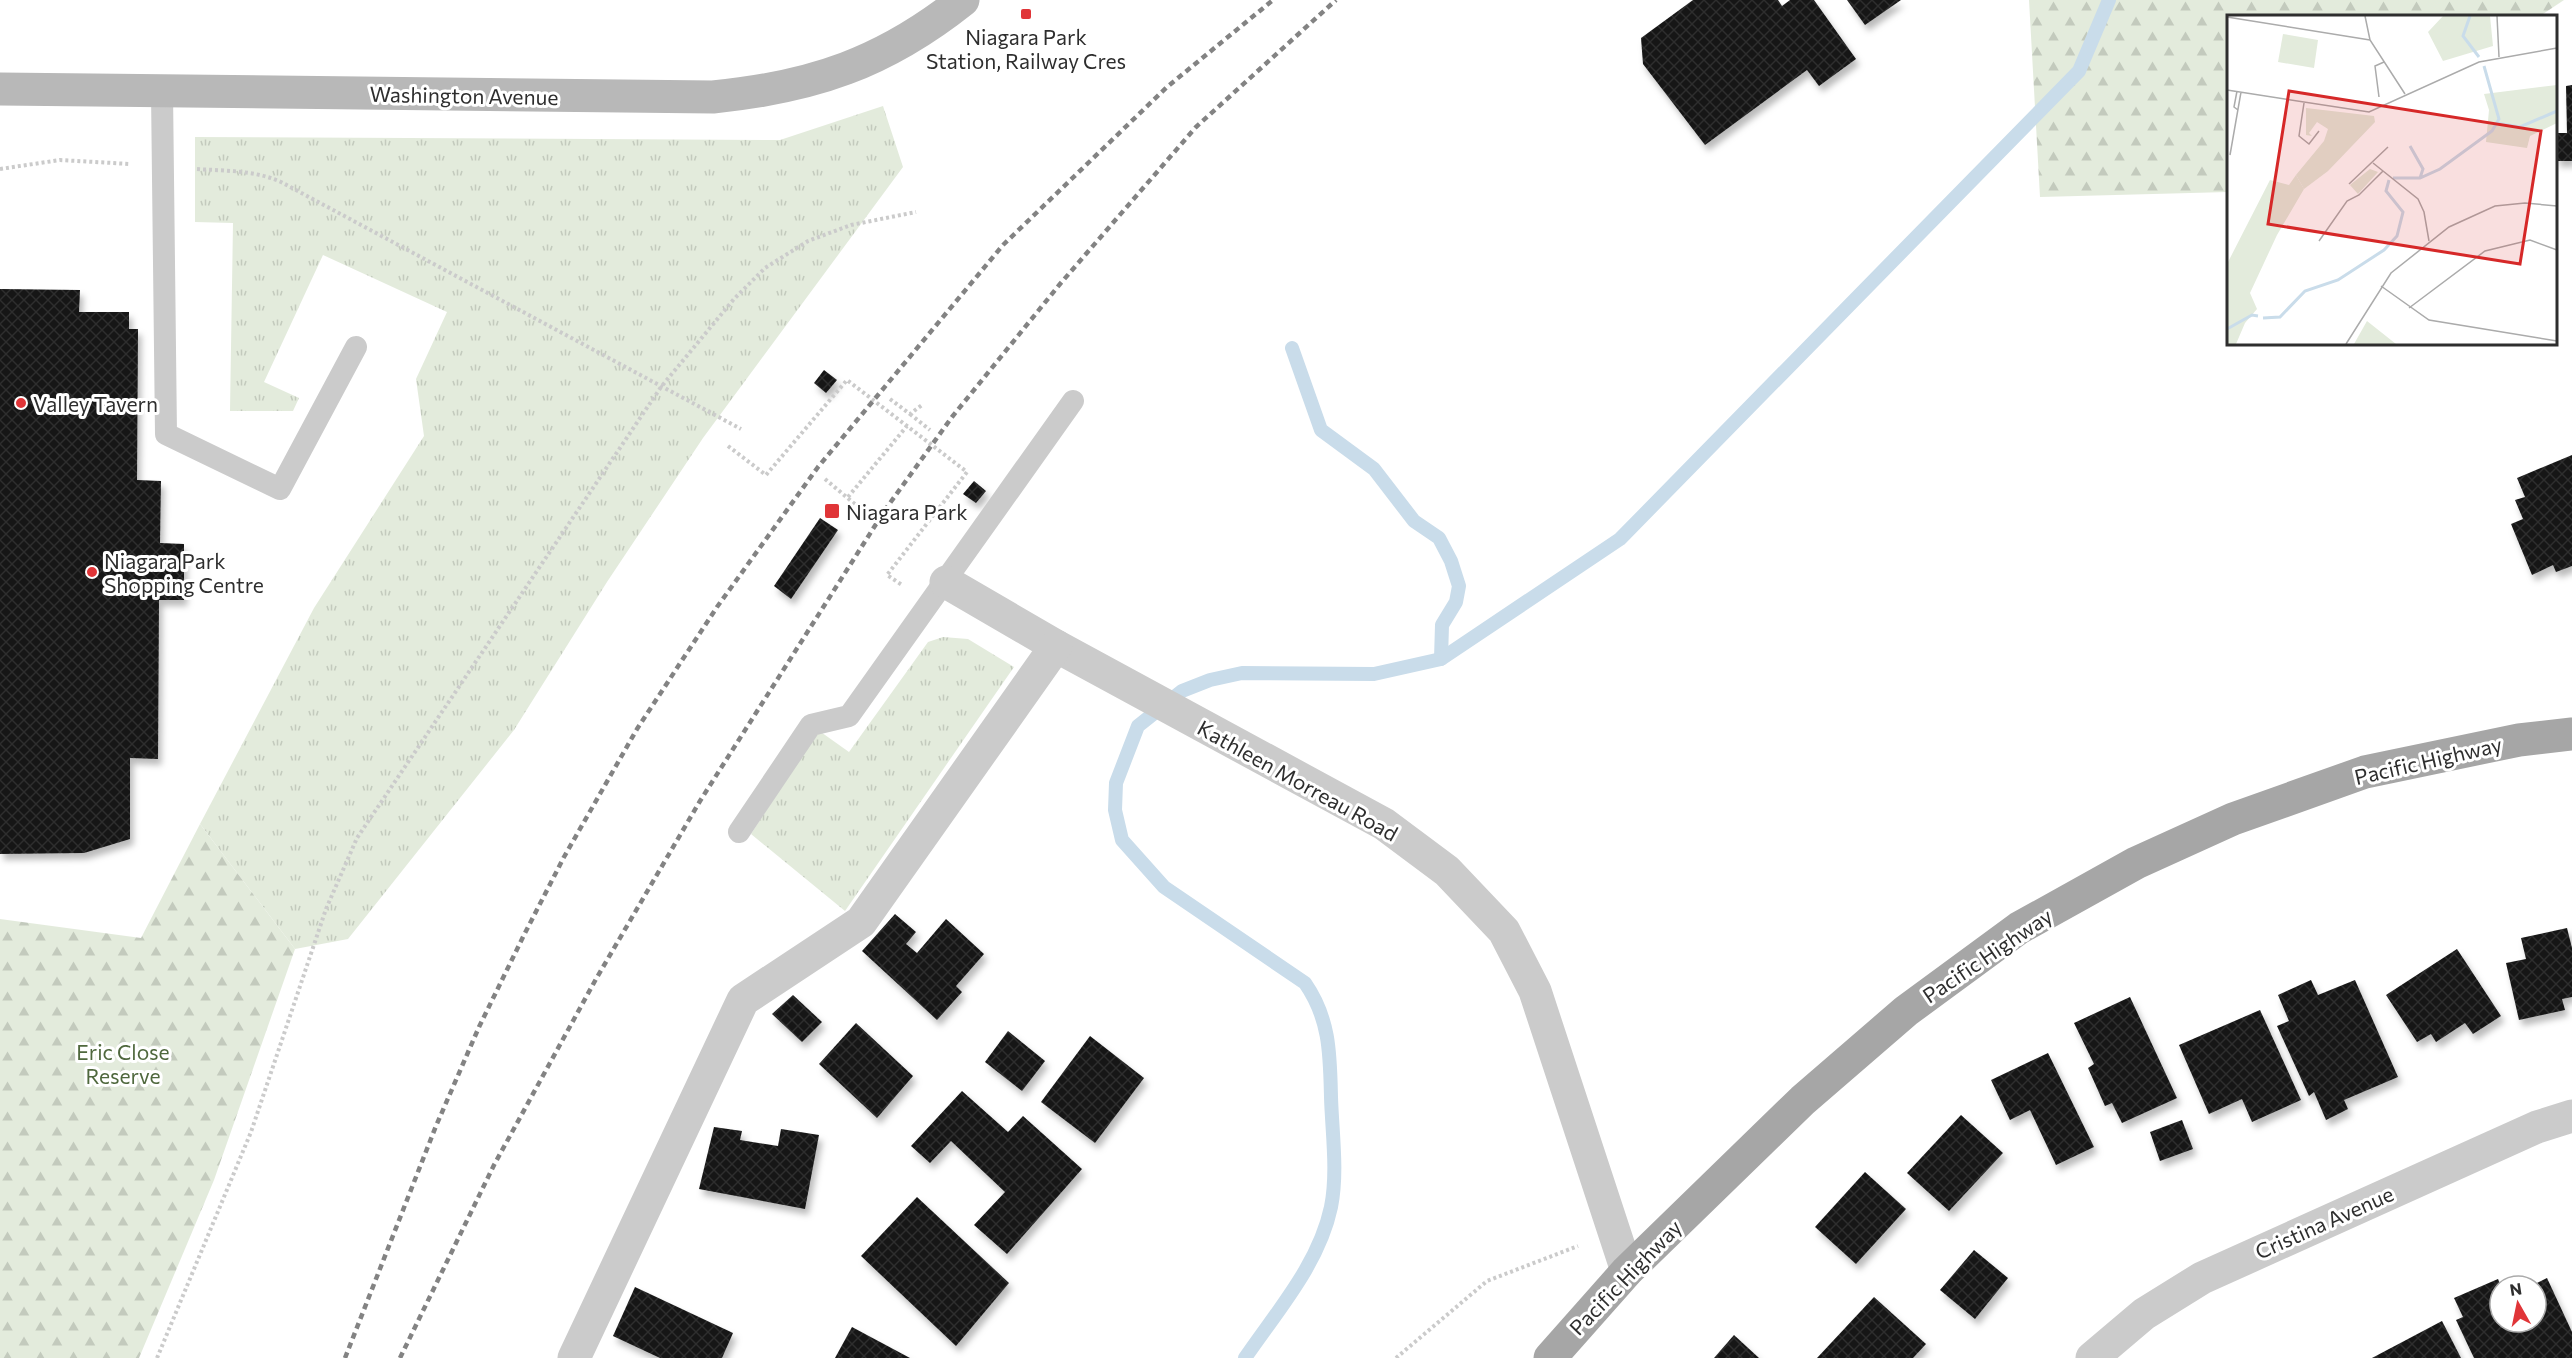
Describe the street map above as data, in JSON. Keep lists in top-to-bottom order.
{
  "streets": {
    "main road": ["Washington Avenue", "Pacific Highway"],
    "street": ["Kathleen Morreau Road", "Cristina Avenue"]
  },
  "crossings": [
    ["Pacific Highway", "Kathleen Morreau Road"]
  ],
  "parks": ["Eric Close Reserve"],
  "places": {
    "transit": ["Niagara Park Station, Railway Cres", "Niagara Park"],
    "other": ["Valley Tavern", "Niagara Park Shopping Centre"]
  },
  "north": "top"
}
